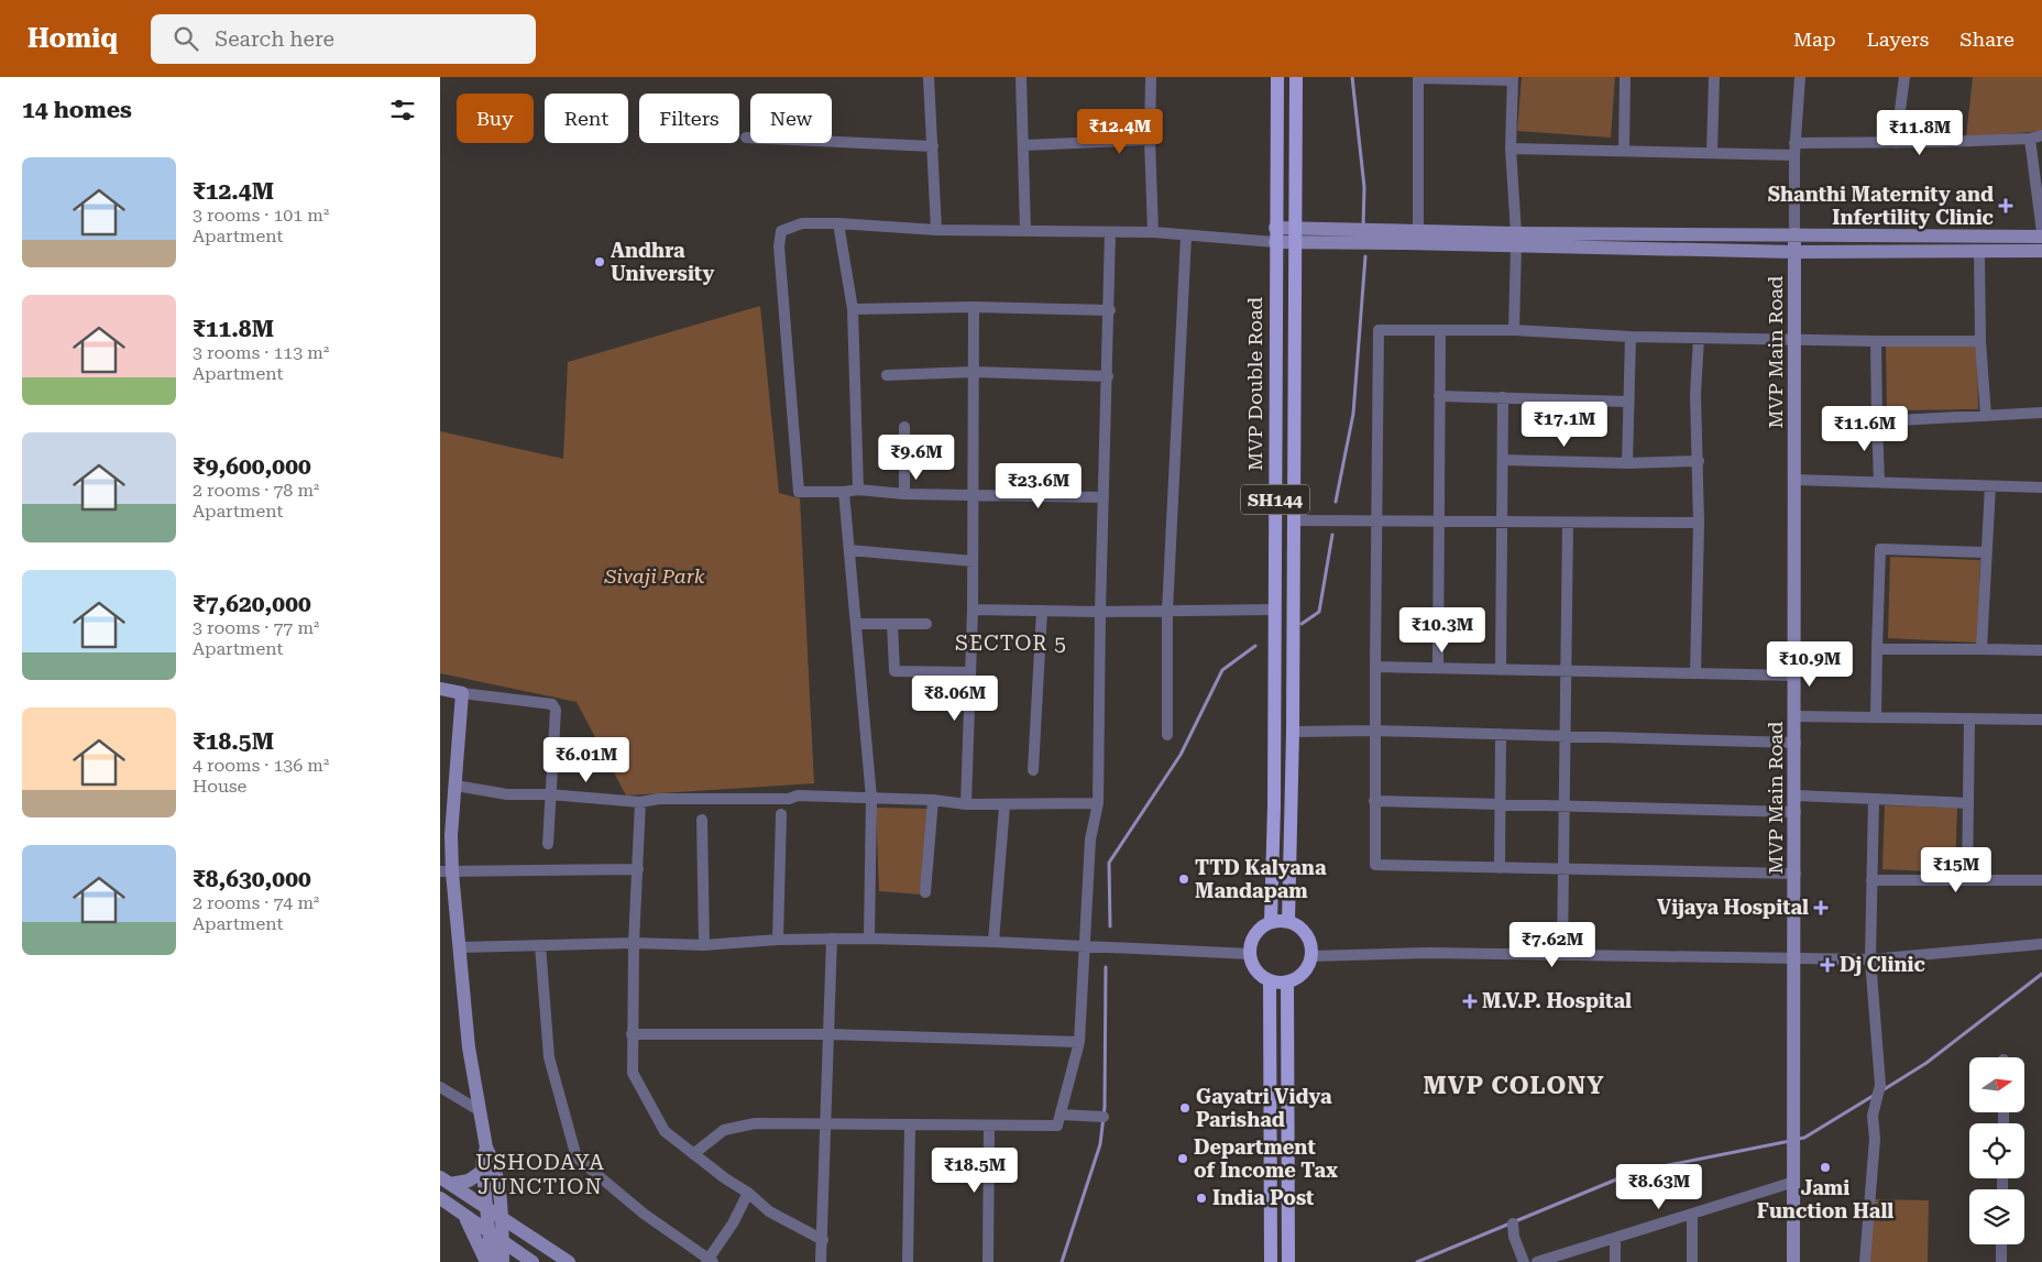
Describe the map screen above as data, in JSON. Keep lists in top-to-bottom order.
{
  "streets": {
    "main road": ["MVP Double Road", "SH144"],
    "street": ["MVP Main Road"]
  },
  "districts": ["SECTOR 5", "MVP COLONY", "USHODAYA JUNCTION"],
  "parks": ["Sivaji Park"],
  "places": {
    "health": [
      "Shanthi Maternity and Infertility Clinic",
      "Vijaya Hospital",
      "Dj Clinic",
      "M.V.P. Hospital"
    ],
    "other": [
      "Andhra University",
      "TTD Kalyana Mandapam",
      "Gayatri Vidya Parishad",
      "Department of Income Tax",
      "Jami Function Hall",
      "India Post"
    ]
  },
  "north": "right",
  "page": {
    "header": "Homiq",
    "search": "Search here",
    "nav": ["Map", "Layers", "Share"],
    "heading": "14 homes",
    "chip": [
      "Buy",
      "Rent",
      "Filters",
      "New"
    ],
    "price": [
      "₹12.4M",
      "₹11.8M",
      "₹17.1M",
      "₹11.6M",
      "₹9.6M",
      "₹23.6M",
      "₹10.3M",
      "₹10.9M",
      "₹8.06M",
      "₹6.01M",
      "₹15M",
      "₹7.62M",
      "₹18.5M",
      "₹8.63M"
    ],
    "list": [
      {
        "name": "₹12.4M",
        "note": "3 rooms · 101 m² · Apartment"
      },
      {
        "name": "₹11.8M",
        "note": "3 rooms · 113 m² · Apartment"
      },
      {
        "name": "₹9,600,000",
        "note": "2 rooms · 78 m² · Apartment"
      },
      {
        "name": "₹7,620,000",
        "note": "3 rooms · 77 m² · Apartment"
      },
      {
        "name": "₹18.5M",
        "note": "4 rooms · 136 m² · House"
      },
      {
        "name": "₹8,630,000",
        "note": "2 rooms · 74 m² · Apartment"
      }
    ]
  }
}
